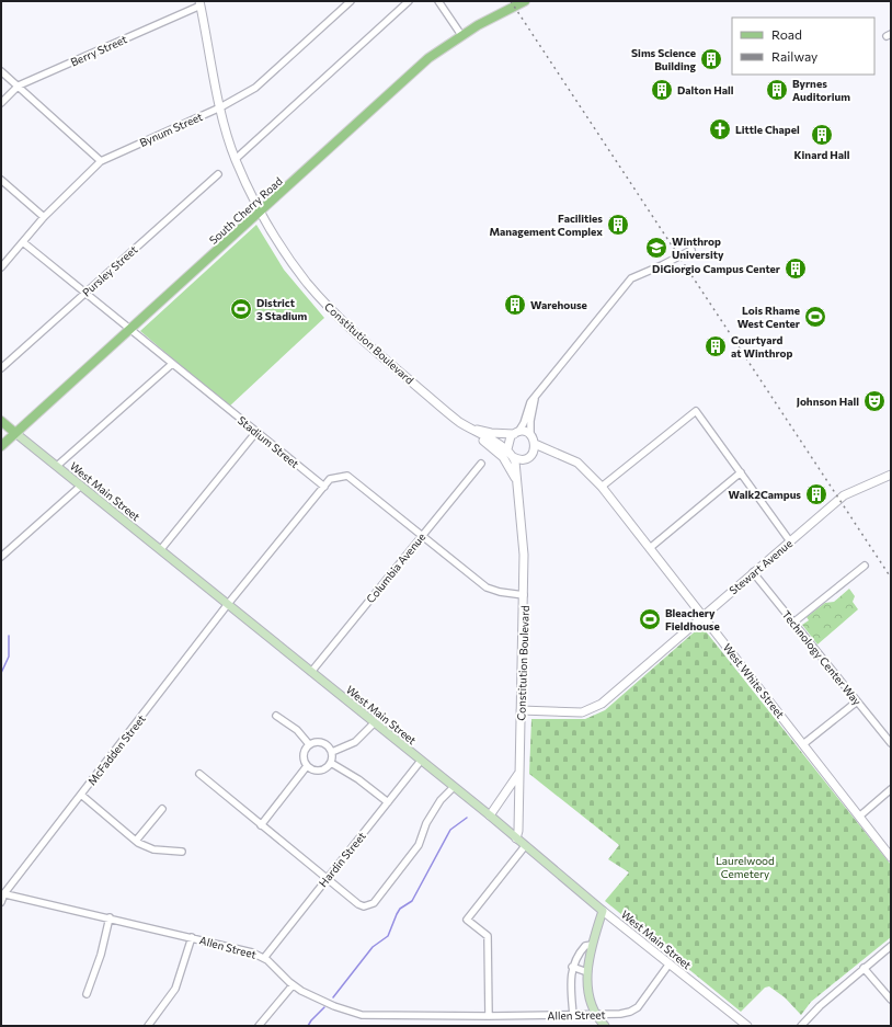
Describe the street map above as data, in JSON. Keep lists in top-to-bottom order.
{
  "streets": {
    "main road": ["South Cherry Road", "West Main Street"],
    "street": [
      "Berry Street",
      "Bynum Street",
      "Pursley Street",
      "Constitution Boulevard",
      "Stadium Street",
      "Stewart Avenue",
      "Columbia Avenue",
      "Technology Center Way",
      "West White Street",
      "McFadden Street",
      "Hardin Street",
      "Allen Street"
    ]
  },
  "crossings": [
    ["Berry Street", "Constitution Boulevard"],
    ["Bynum Street", "Constitution Boulevard"],
    ["Bynum Street", "Stadium Street"],
    ["South Cherry Road", "Constitution Boulevard"],
    ["South Cherry Road", "Stadium Street"],
    ["South Cherry Road", "West Main Street"],
    ["Pursley Street", "Stadium Street"],
    ["Constitution Boulevard", "West Main Street"],
    ["Constitution Boulevard", "Stewart Avenue"],
    ["Constitution Boulevard", "West White Street"],
    ["Stadium Street", "McFadden Street"],
    ["West Main Street", "Columbia Avenue"],
    ["West Main Street", "McFadden Street"],
    ["West Main Street", "Hardin Street"],
    ["West Main Street", "Allen Street"],
    ["Stewart Avenue", "Technology Center Way"],
    ["Stewart Avenue", "West White Street"],
    ["McFadden Street", "Allen Street"],
    ["Hardin Street", "Allen Street"]
  ],
  "parks": ["Laurelwood Cemetery"],
  "places": {
    "building": [
      "Sims Science Building",
      "Dalton Hall",
      "Byrnes Auditorium",
      "Kinard Hall",
      "Facilities Management Complex",
      "DiGiorgio Campus Center",
      "Warehouse",
      "Courtyard at Winthrop",
      "Walk2Campus"
    ],
    "church": ["Little Chapel"],
    "school or university": ["Winthrop University"],
    "sports": ["District 3 Stadium", "Lois Rhame West Center", "Bleachery Fieldhouse"],
    "theatre": ["Johnson Hall"]
  },
  "legend": ["Road", "Railway"]
}
